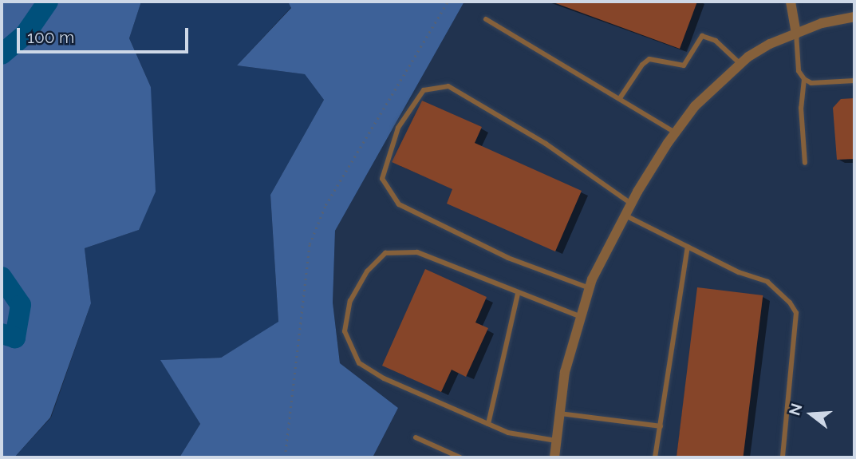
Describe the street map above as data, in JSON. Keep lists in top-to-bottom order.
{
  "scale_bar": "100 m",
  "north": "left"
}
